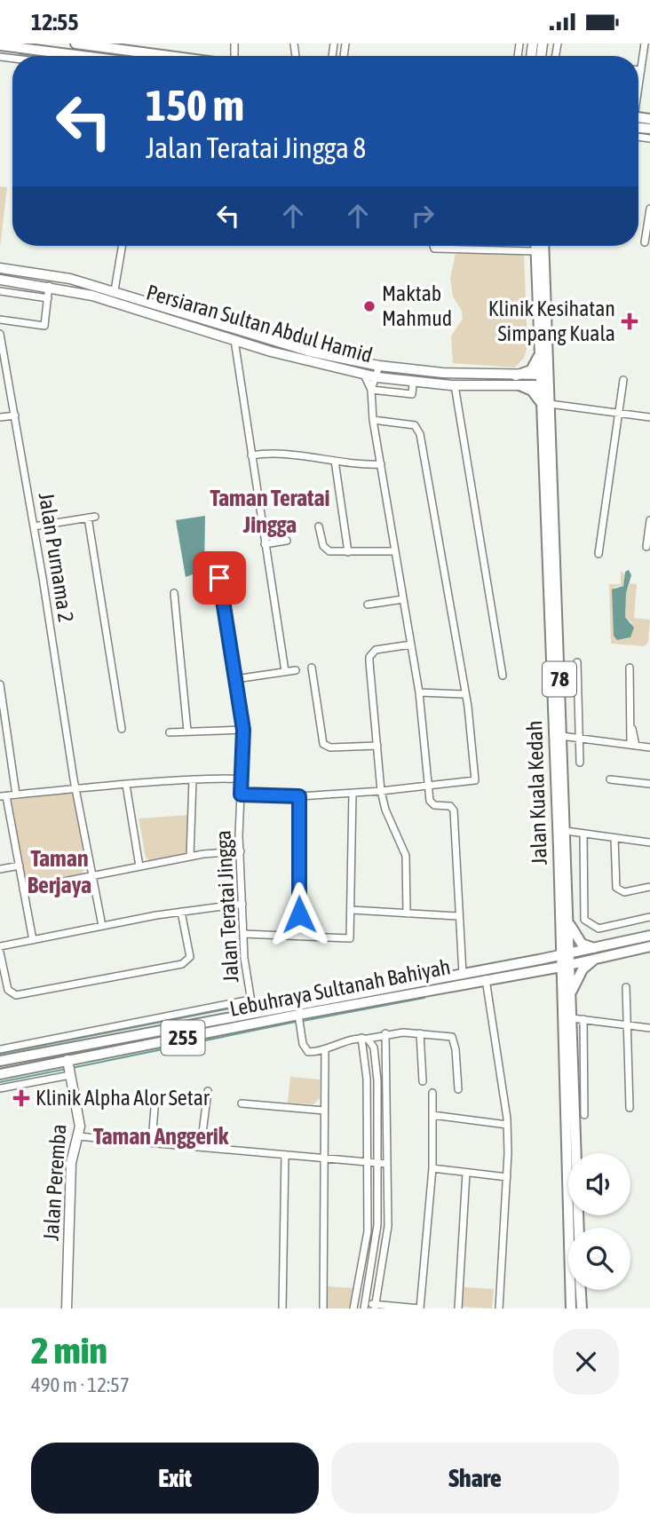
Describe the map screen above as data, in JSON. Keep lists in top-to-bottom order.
{
  "streets": {
    "main road": [
      "Persiaran Sultan Abdul Hamid",
      "78",
      "Jalan Kuala Kedah",
      "Lebuhraya Sultanah Bahiyah",
      "255",
      "Jalan Peremba"
    ],
    "street": ["Jalan Purnama 2", "Jalan Teratai Jingga"]
  },
  "crossings": [
    ["Persiaran Sultan Abdul Hamid", "Jalan Kuala Kedah"],
    ["Jalan Kuala Kedah", "Lebuhraya Sultanah Bahiyah"],
    ["Jalan Teratai Jingga", "Lebuhraya Sultanah Bahiyah"],
    ["Lebuhraya Sultanah Bahiyah", "Jalan Peremba"]
  ],
  "districts": ["Taman Teratai Jingga", "Taman Berjaya", "Taman Anggerik"],
  "places": {
    "other": ["Maktab Mahmud"],
    "health": ["Klinik Kesihatan Simpang Kuala", "Klinik Alpha Alor Setar"]
  },
  "page": {
    "status": "12:55",
    "turn": ["150 m", "Jalan Teratai Jingga 8"],
    "heading": ["2 min", "490 m · 12:57"],
    "buttons": ["Exit", "Share"]
  }
}
